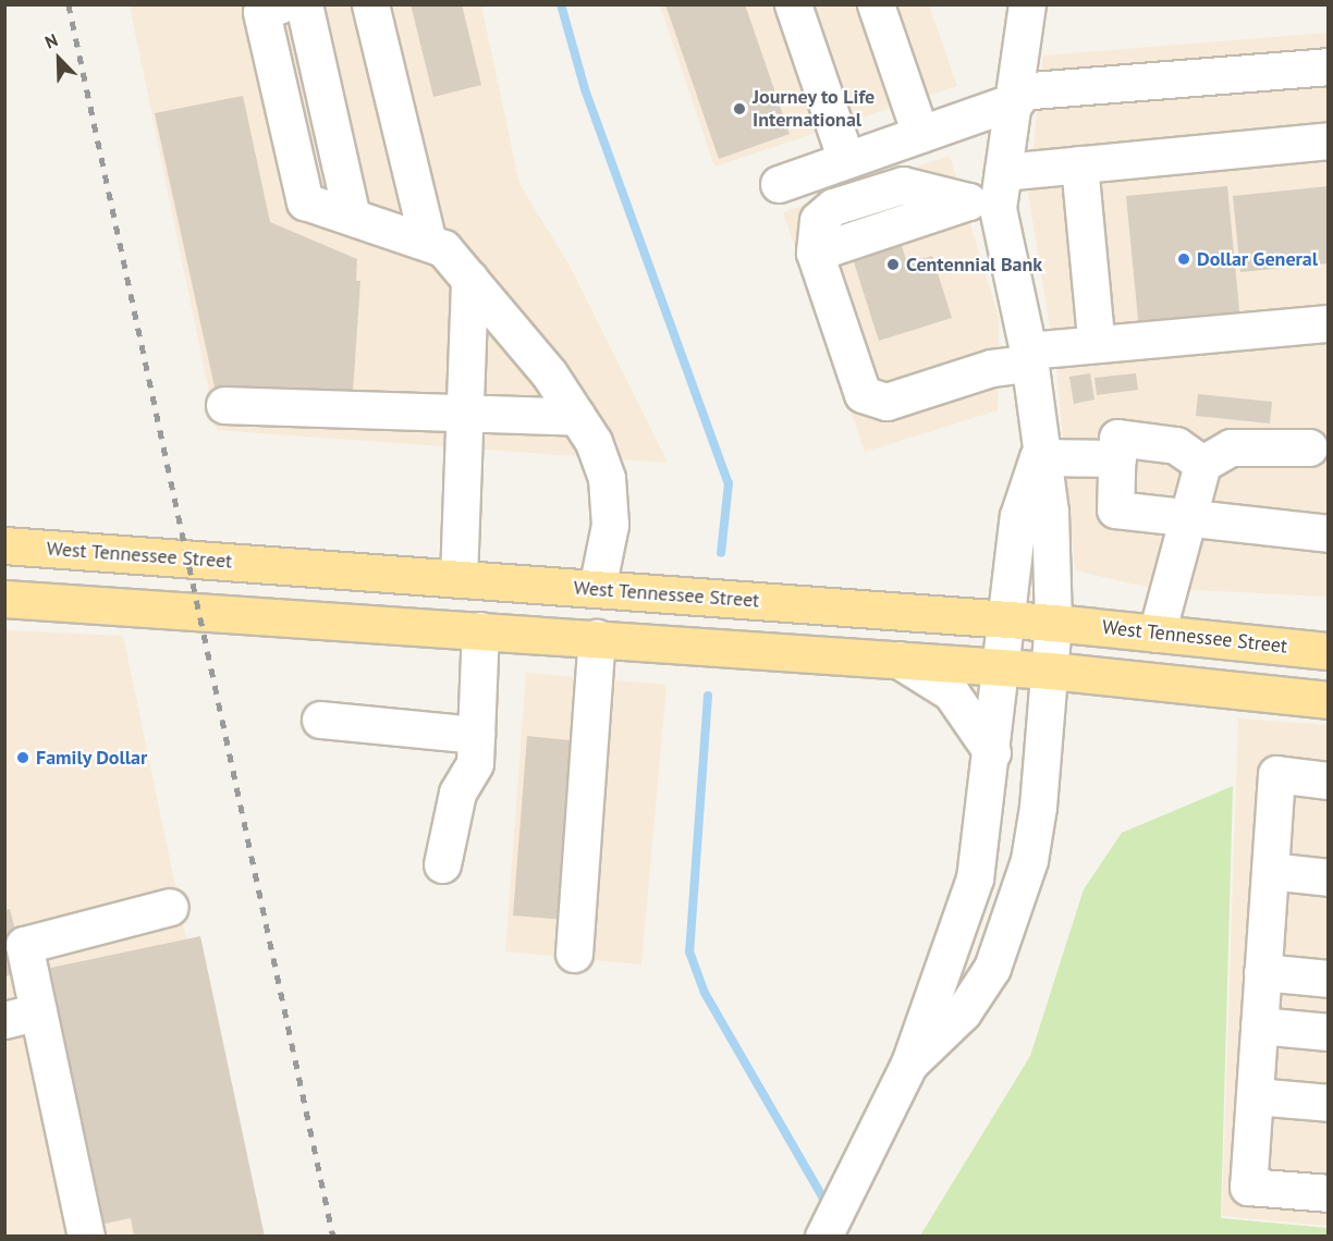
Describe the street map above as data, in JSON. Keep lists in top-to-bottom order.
{
  "streets": {
    "main road": ["West Tennessee Street"]
  },
  "places": [
    "Journey to Life International",
    "Dollar General",
    "Centennial Bank",
    "Family Dollar"
  ],
  "north": "top left"
}
